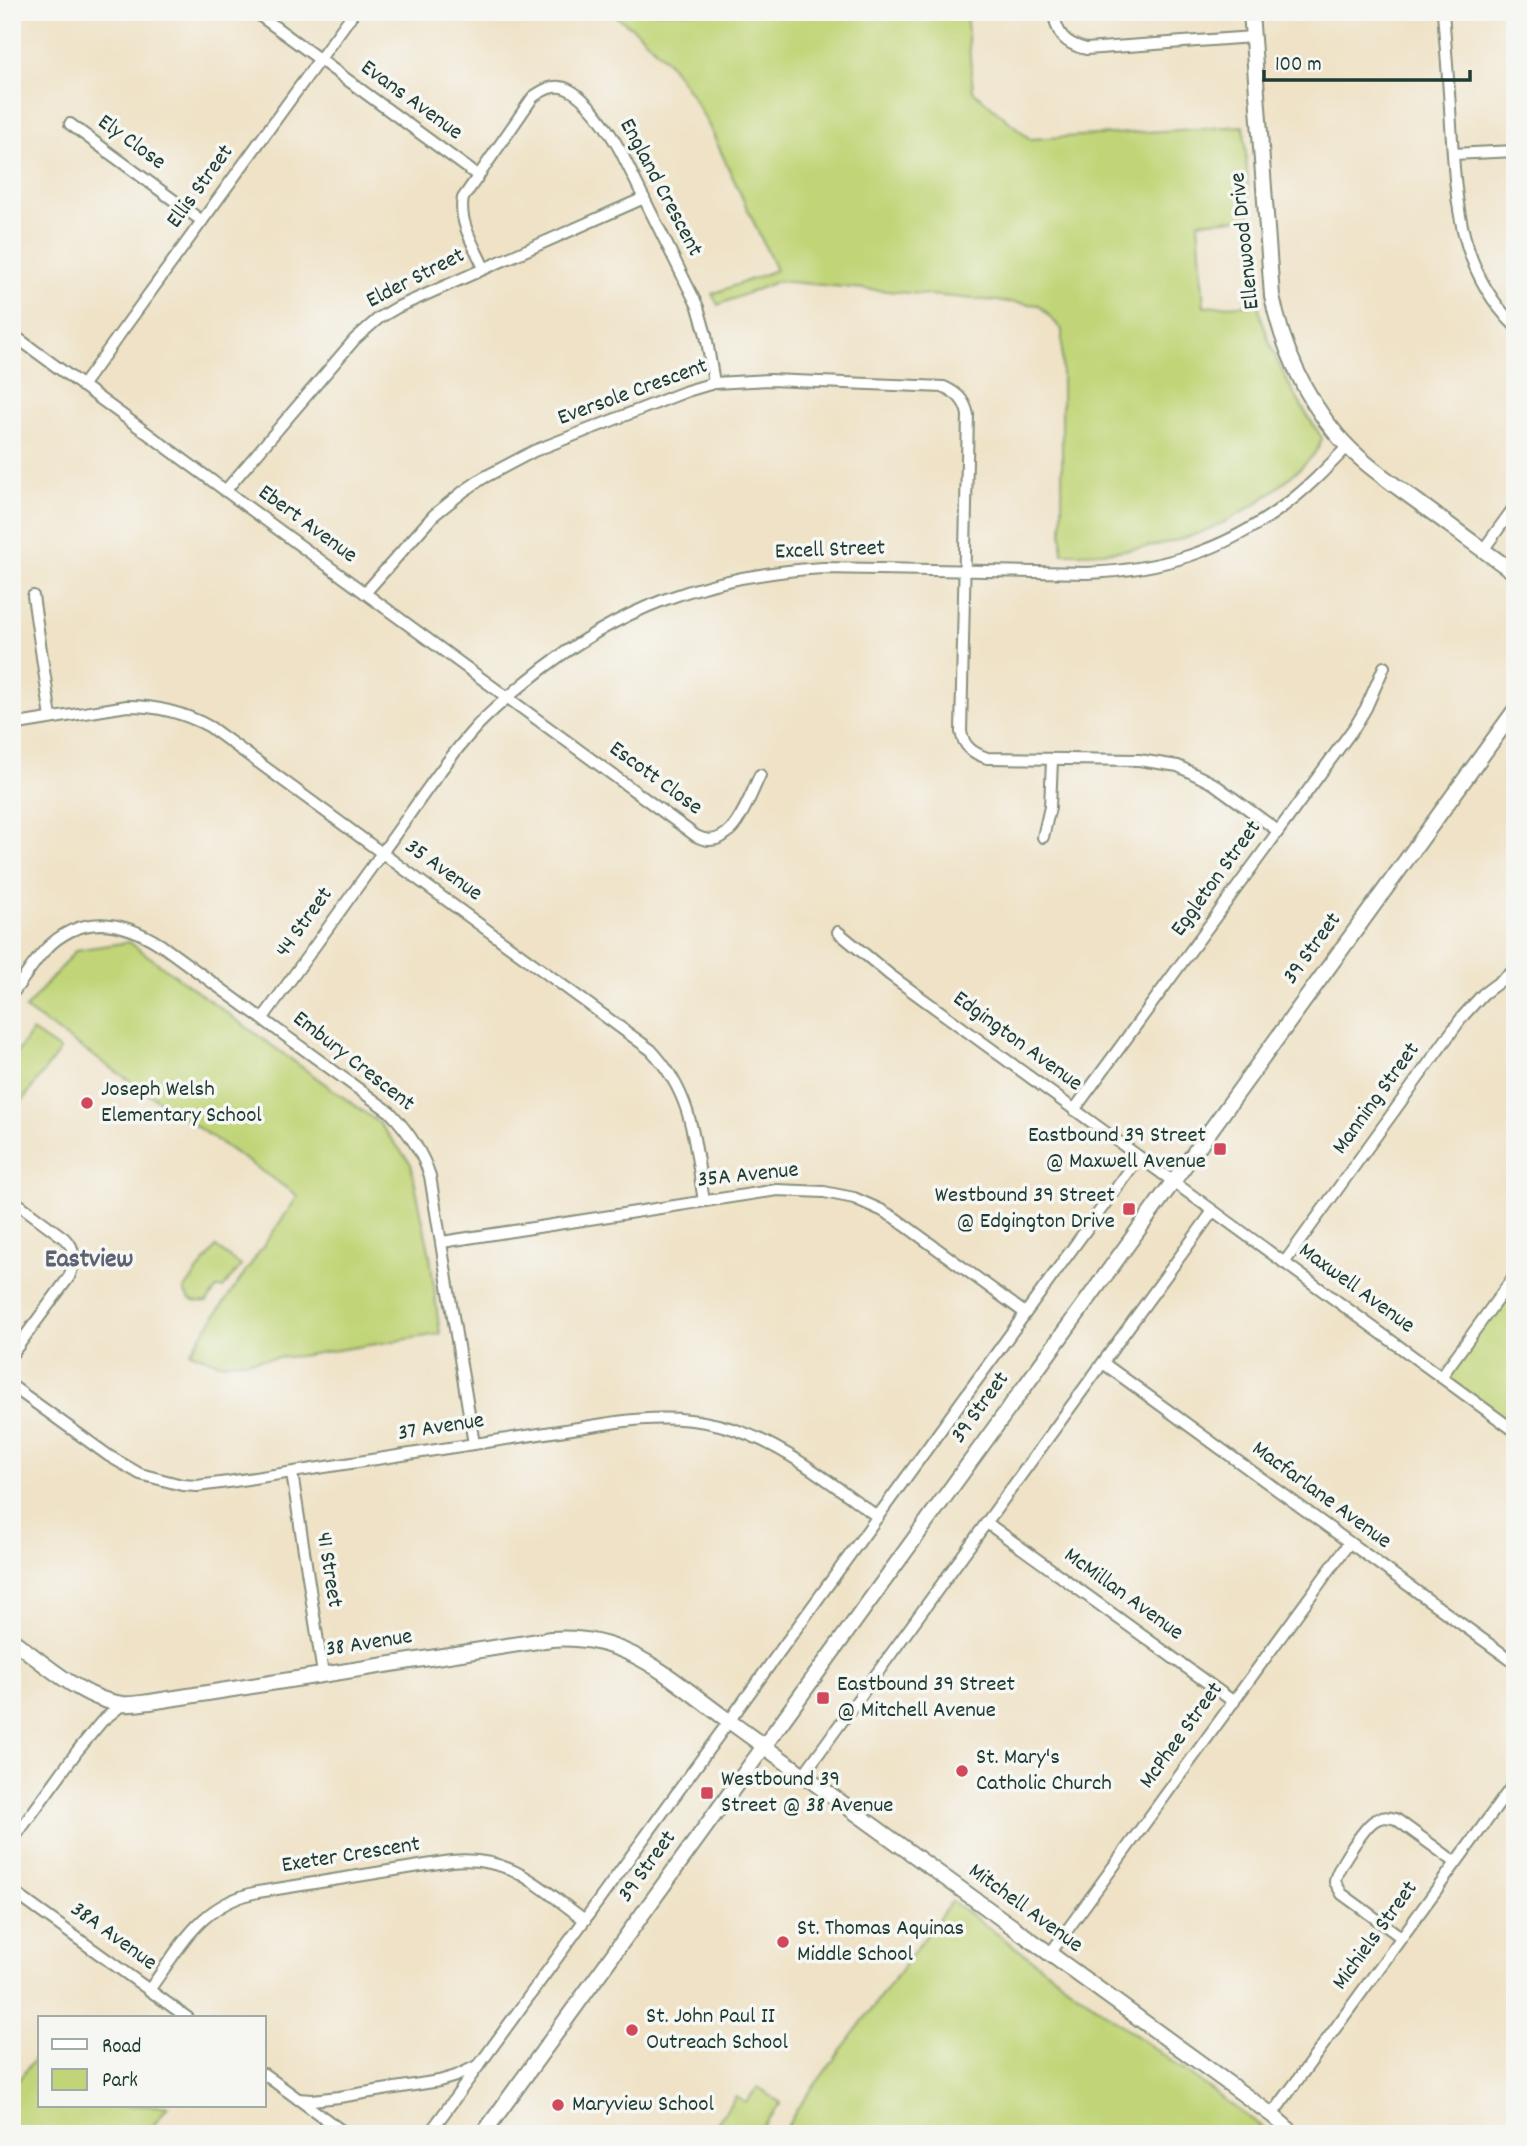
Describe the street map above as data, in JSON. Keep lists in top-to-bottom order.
{
  "streets": {
    "street": [
      "Evans Avenue",
      "Ely Close",
      "Ellis Street",
      "England Crescent",
      "Ellenwood Drive",
      "Elder Street",
      "Eversole Crescent",
      "Ebert Avenue",
      "Excell Street",
      "Escott Close",
      "35 Avenue",
      "Eggleton Street",
      "44 Street",
      "39 Street",
      "Edgington Avenue",
      "Embury Crescent",
      "Manning Street",
      "35A Avenue",
      "Maxwell Avenue",
      "37 Avenue",
      "Macfarlane Avenue",
      "41 Street",
      "McMillan Avenue",
      "38 Avenue",
      "McPhee Street",
      "Exeter Crescent",
      "Mitchell Avenue",
      "Michiels Street",
      "38A Avenue"
    ]
  },
  "crossings": [
    ["Evans Avenue", "Ellis Street"],
    ["Evans Avenue", "England Crescent"],
    ["Ely Close", "Ellis Street"],
    ["Ellis Street", "Ebert Avenue"],
    ["England Crescent", "Elder Street"],
    ["England Crescent", "Eversole Crescent"],
    ["Ellenwood Drive", "Excell Street"],
    ["Elder Street", "Ebert Avenue"],
    ["Eversole Crescent", "Ebert Avenue"],
    ["Eversole Crescent", "Excell Street"],
    ["Ebert Avenue", "Excell Street"],
    ["Ebert Avenue", "Escott Close"],
    ["Excell Street", "Escott Close"],
    ["Excell Street", "35 Avenue"],
    ["Excell Street", "44 Street"],
    ["35 Avenue", "44 Street"],
    ["35 Avenue", "35A Avenue"],
    ["Eggleton Street", "Edgington Avenue"],
    ["44 Street", "Embury Crescent"],
    ["39 Street", "Edgington Avenue"],
    ["39 Street", "35A Avenue"],
    ["39 Street", "Maxwell Avenue"],
    ["39 Street", "37 Avenue"],
    ["39 Street", "38 Avenue"],
    ["39 Street", "Exeter Crescent"],
    ["39 Street", "Mitchell Avenue"],
    ["Edgington Avenue", "Maxwell Avenue"],
    ["Embury Crescent", "35A Avenue"],
    ["Embury Crescent", "37 Avenue"],
    ["Manning Street", "Maxwell Avenue"],
    ["37 Avenue", "41 Street"],
    ["Macfarlane Avenue", "McPhee Street"],
    ["41 Street", "38 Avenue"],
    ["McMillan Avenue", "McPhee Street"],
    ["38 Avenue", "Mitchell Avenue"],
    ["McPhee Street", "Mitchell Avenue"],
    ["Exeter Crescent", "38A Avenue"],
    ["Mitchell Avenue", "Michiels Street"]
  ],
  "districts": ["Eastview"],
  "places": {
    "other": [
      "Joseph Welsh Elementary School",
      "St. Mary's Catholic Church",
      "St. Thomas Aquinas Middle School",
      "St. John Paul II Outreach School",
      "Maryview School"
    ],
    "transit": [
      "Eastbound 39 Street @ Maxwell Avenue",
      "Westbound 39 Street @ Edgington Drive",
      "Eastbound 39 Street @ Mitchell Avenue",
      "Westbound 39 Street @ 38 Avenue"
    ]
  },
  "legend": ["Road", "Park"],
  "scale_bar": "100 m"
}
